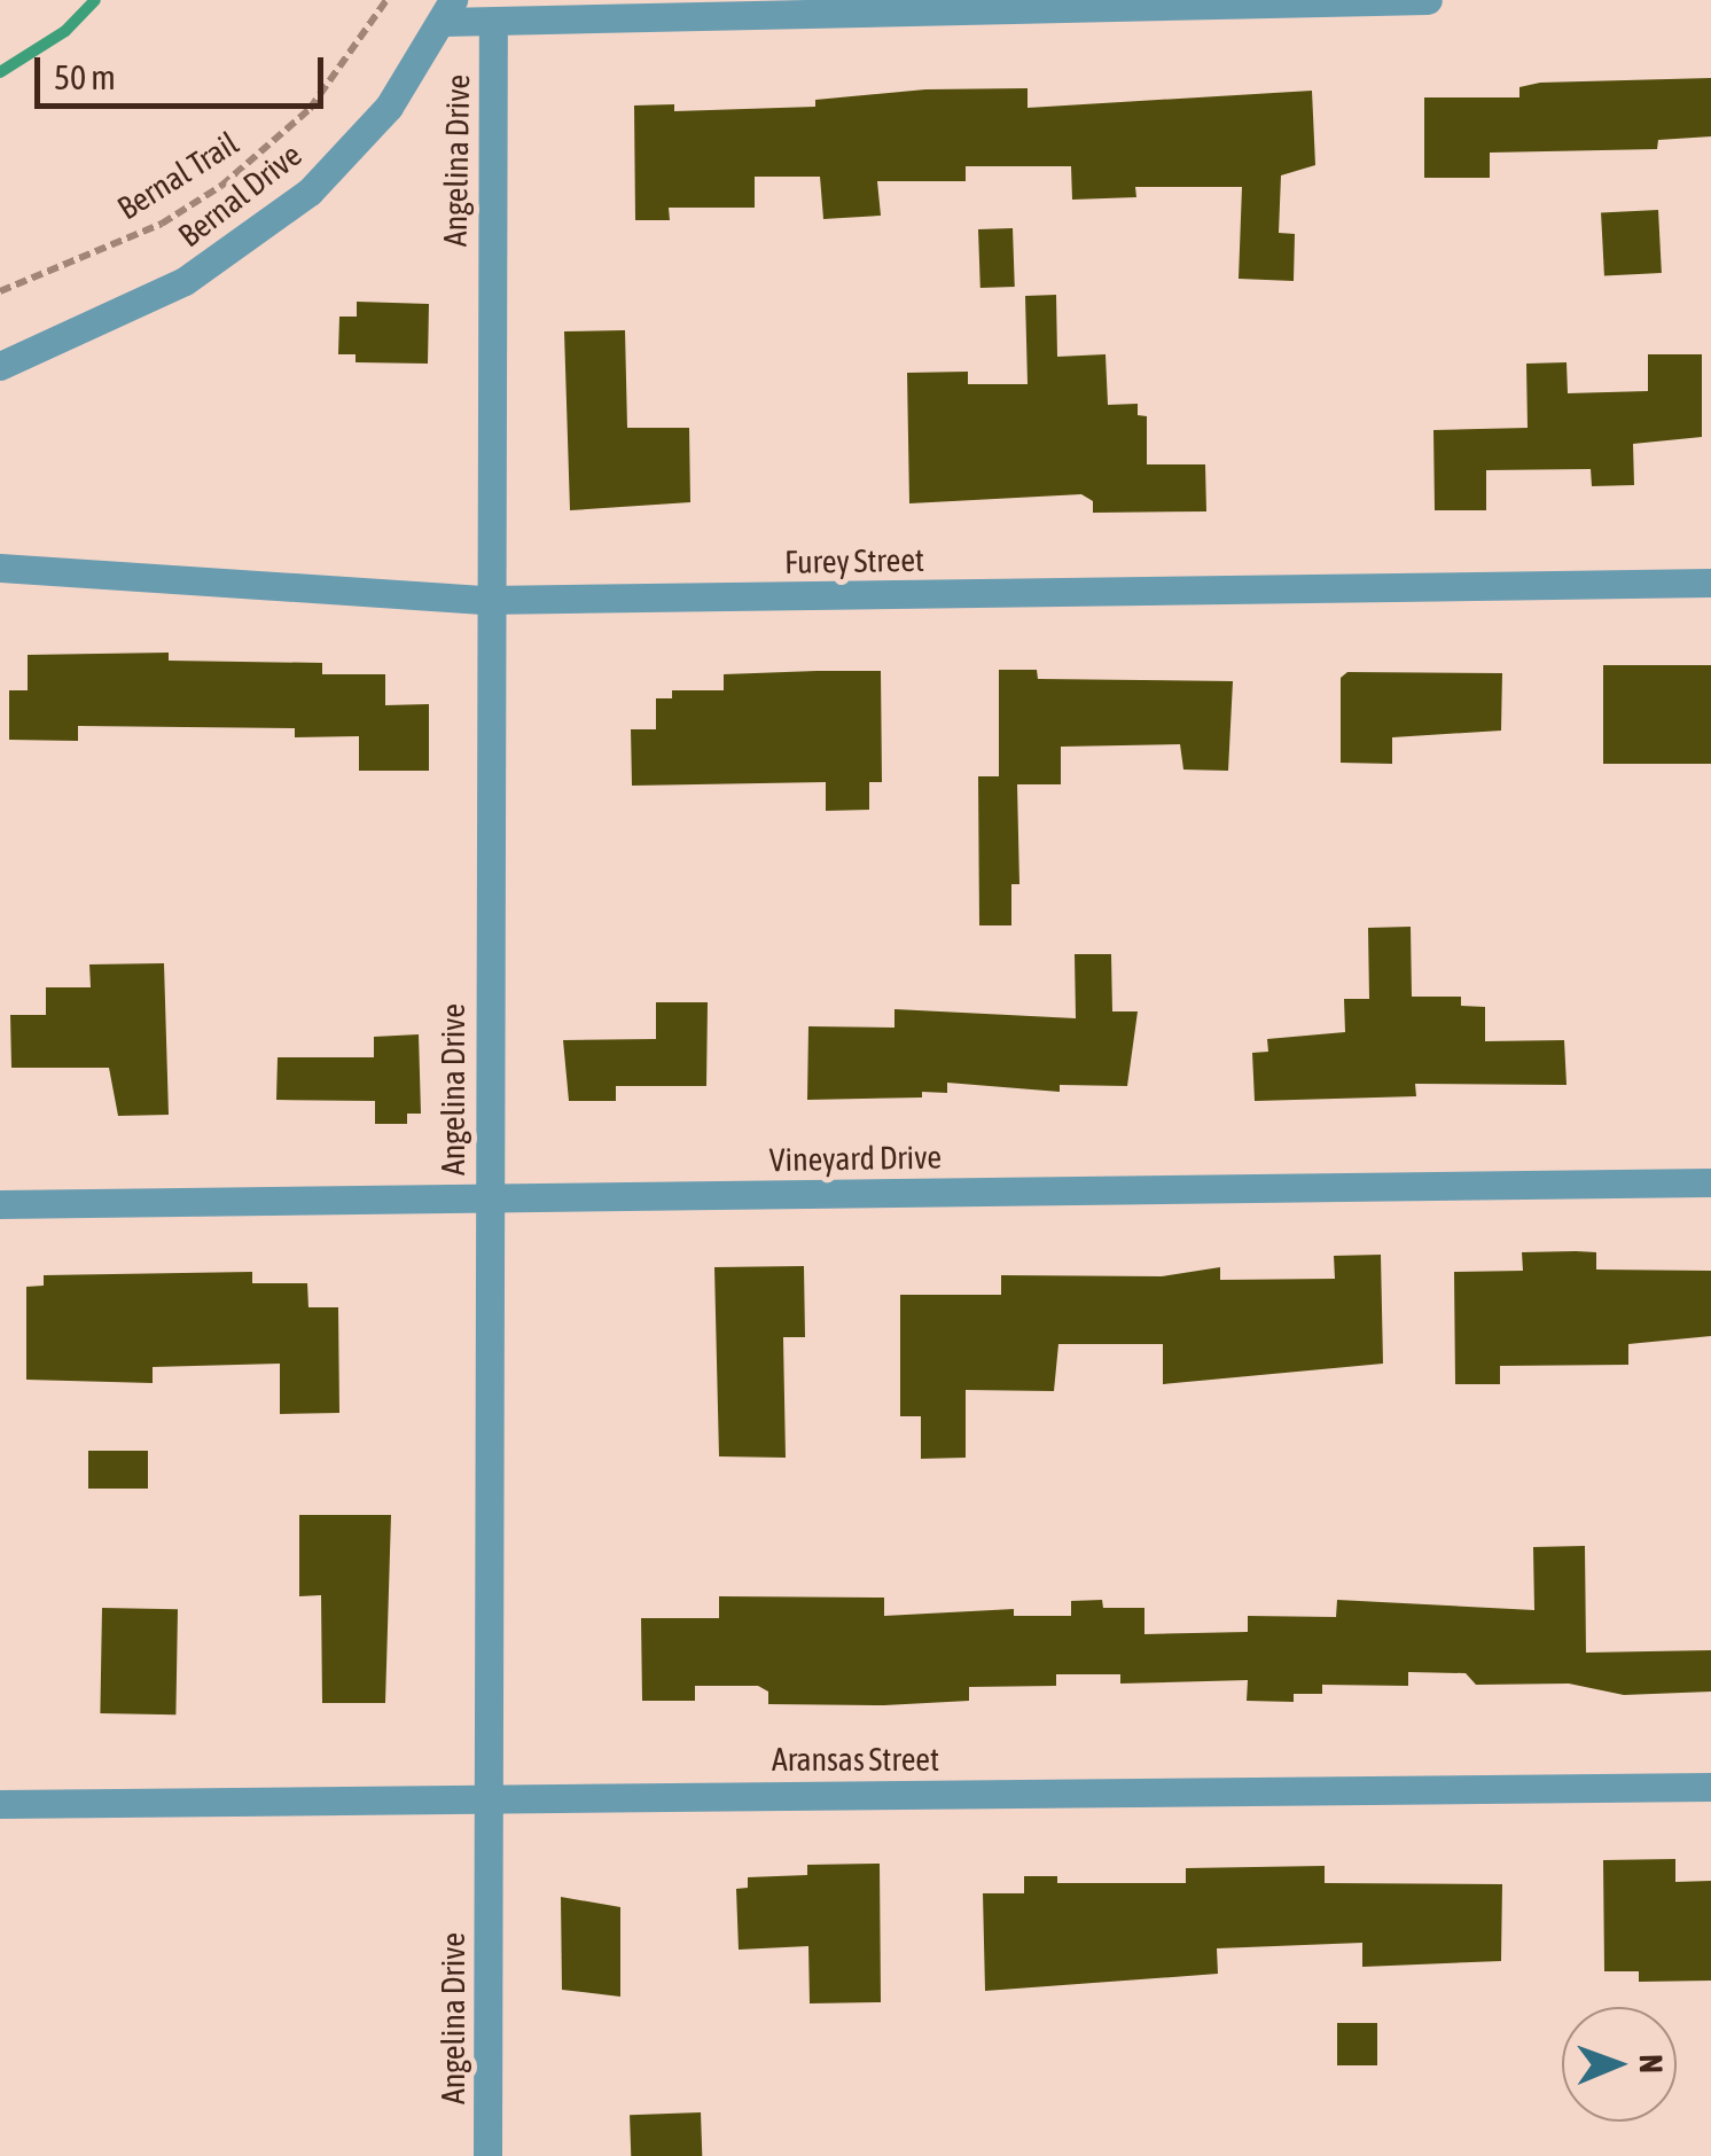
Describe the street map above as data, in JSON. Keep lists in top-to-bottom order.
{
  "streets": {
    "street": [
      "Angelina Drive",
      "Bernal Drive",
      "Furey Street",
      "Vineyard Drive",
      "Aransas Street"
    ],
    "path": ["Bernal Trail"]
  },
  "crossings": [
    ["Angelina Drive", "Furey Street"],
    ["Angelina Drive", "Vineyard Drive"],
    ["Angelina Drive", "Aransas Street"]
  ],
  "scale_bar": "50 m",
  "north": "right"
}
